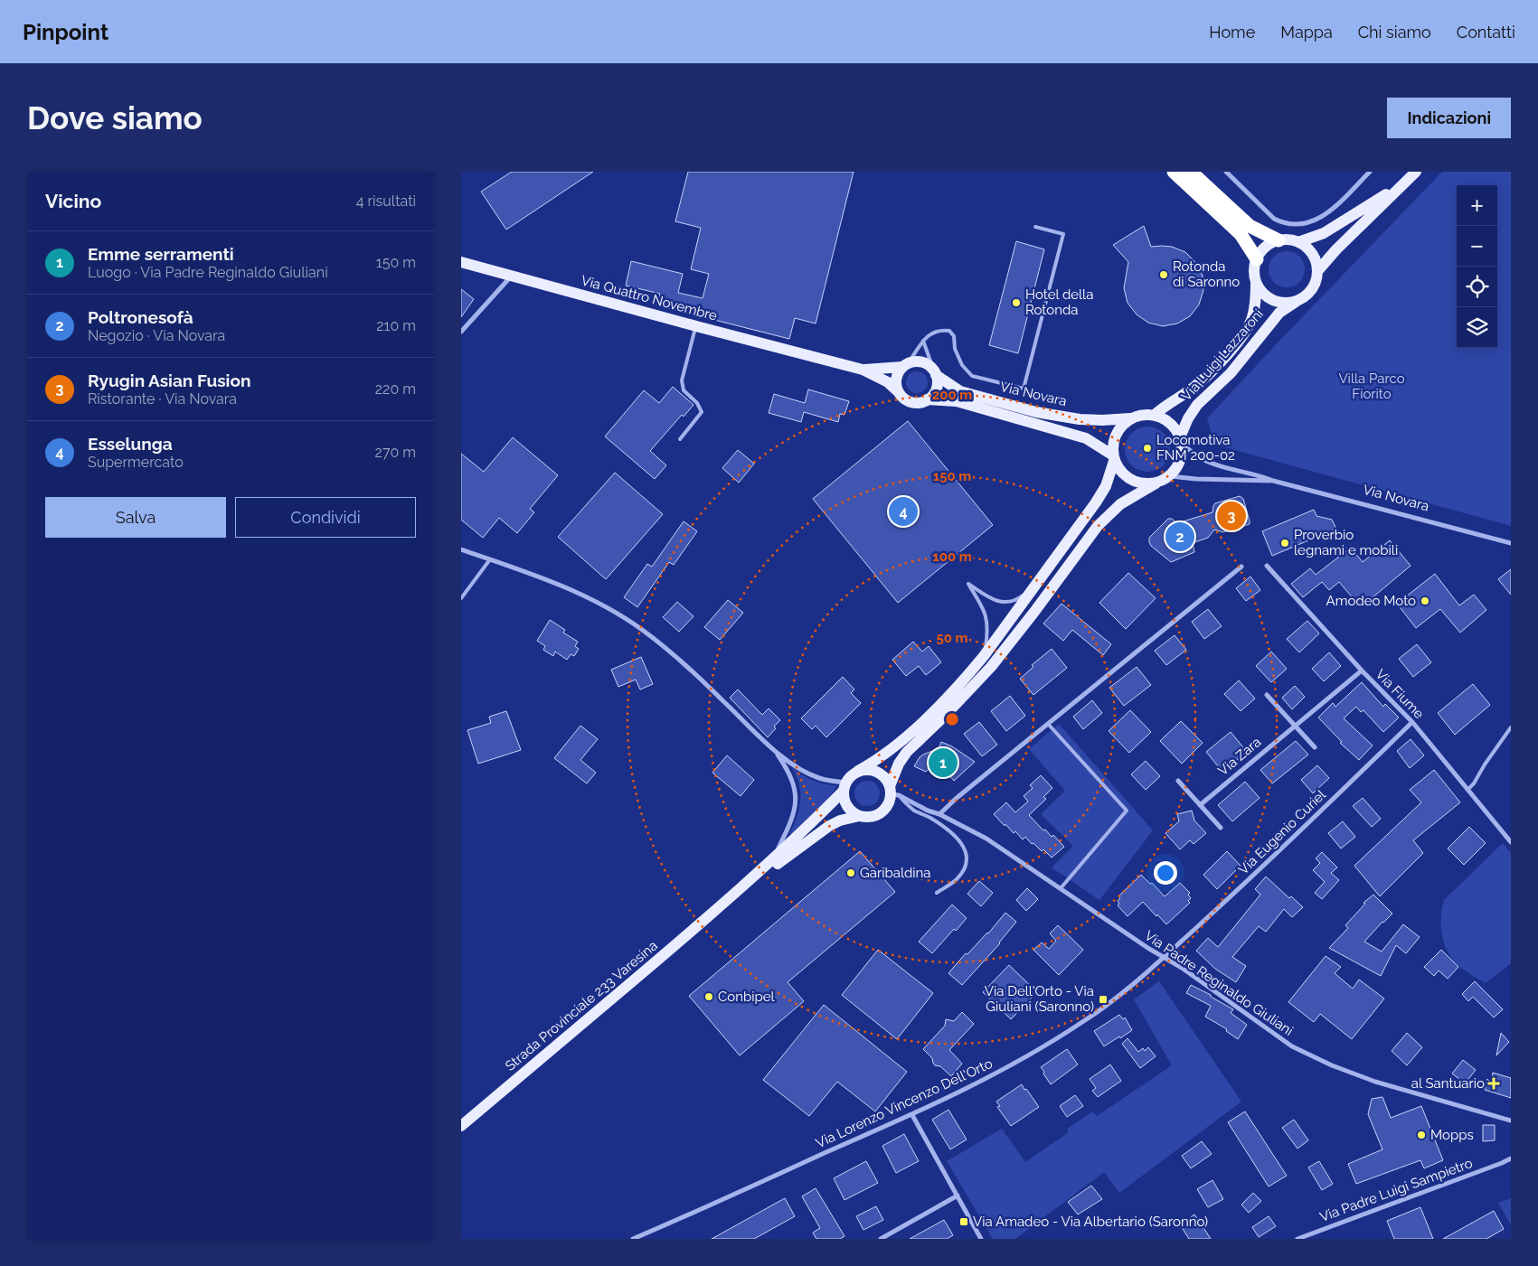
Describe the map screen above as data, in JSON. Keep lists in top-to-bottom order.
{
  "streets": {
    "main road": [
      "Via Quattro Novembre",
      "Via Luigi Lazzaroni",
      "Via Novara",
      "Strada Provinciale 233 Varesina"
    ],
    "street": [
      "Via Fiume",
      "Via Zara",
      "Via Eugenio Curiel",
      "Via Padre Reginaldo Giuliani",
      "Via Lorenzo Vincenzo Dell'Orto",
      "Via Padre Luigi Sampietro"
    ]
  },
  "crossings": [
    ["Via Quattro Novembre", "Via Novara"],
    ["Via Luigi Lazzaroni", "Via Novara"],
    ["Via Fiume", "Via Zara"],
    ["Via Fiume", "Via Eugenio Curiel"],
    ["Via Eugenio Curiel", "Via Padre Reginaldo Giuliani"],
    ["Via Eugenio Curiel", "Via Lorenzo Vincenzo Dell'Orto"],
    ["Via Padre Reginaldo Giuliani", "Strada Provinciale 233 Varesina"],
    ["Via Padre Reginaldo Giuliani", "Via Lorenzo Vincenzo Dell'Orto"]
  ],
  "parks": ["Villa Parco Fiorito"],
  "places": {
    "other": [
      "Rotonda di Saronno",
      "Hotel della Rotonda",
      "Locomotiva FNM 200-02",
      "Proverbio legnami e mobili",
      "Amodeo Moto",
      "Garibaldina",
      "Conbipel",
      "Mopps"
    ],
    "transit": ["Via Dell'Orto - Via Giuliani (Saronno)", "Via Amadeo - Via Albertario (Saronno)"],
    "health": ["al Santuario"]
  },
  "page": {
    "header": "Pinpoint",
    "nav": [
      "Home",
      "Mappa",
      "Chi siamo",
      "Contatti"
    ],
    "buttons": [
      "Indicazioni",
      ["Salva", "Condividi"]
    ],
    "title": "Dove siamo",
    "heading": ["Vicino", "4 risultati"],
    "map_buttons": ["+", "−"],
    "list": [
      {
        "mark": "1",
        "name": "Emme serramenti",
        "note": "Luogo · Via Padre Reginaldo Giuliani",
        "value": "150 m"
      },
      {
        "mark": "2",
        "name": "Poltronesofà",
        "note": "Negozio · Via Novara",
        "value": "210 m"
      },
      {
        "mark": "3",
        "name": "Ryugin Asian Fusion",
        "note": "Ristorante · Via Novara",
        "value": "220 m"
      },
      {
        "mark": "4",
        "name": "Esselunga",
        "note": "Supermercato",
        "value": "270 m"
      }
    ],
    "pins": [
      "4",
      "3",
      "2",
      "1"
    ]
  },
  "rings": [
    "200 m",
    "150 m",
    "100 m",
    "50 m"
  ]
}
